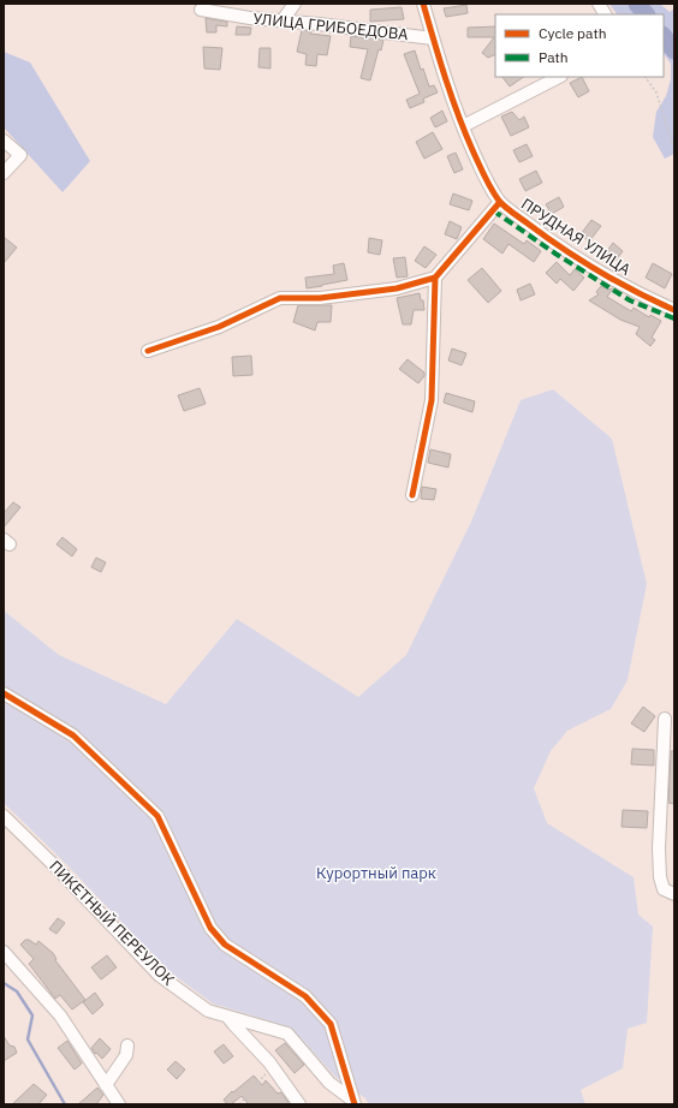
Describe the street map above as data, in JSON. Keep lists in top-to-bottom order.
{
  "streets": {
    "street": ["УЛИЦА ГРИБОЕДОВА", "ПРУДНАЯ УЛИЦА", "ПИКЕТНЫЙ ПЕРЕУЛОК"]
  },
  "crossings": [
    ["УЛИЦА ГРИБОЕДОВА", "ПРУДНАЯ УЛИЦА"]
  ],
  "parks": ["Курортный парк"],
  "legend": ["Cycle path", "Path"]
}
